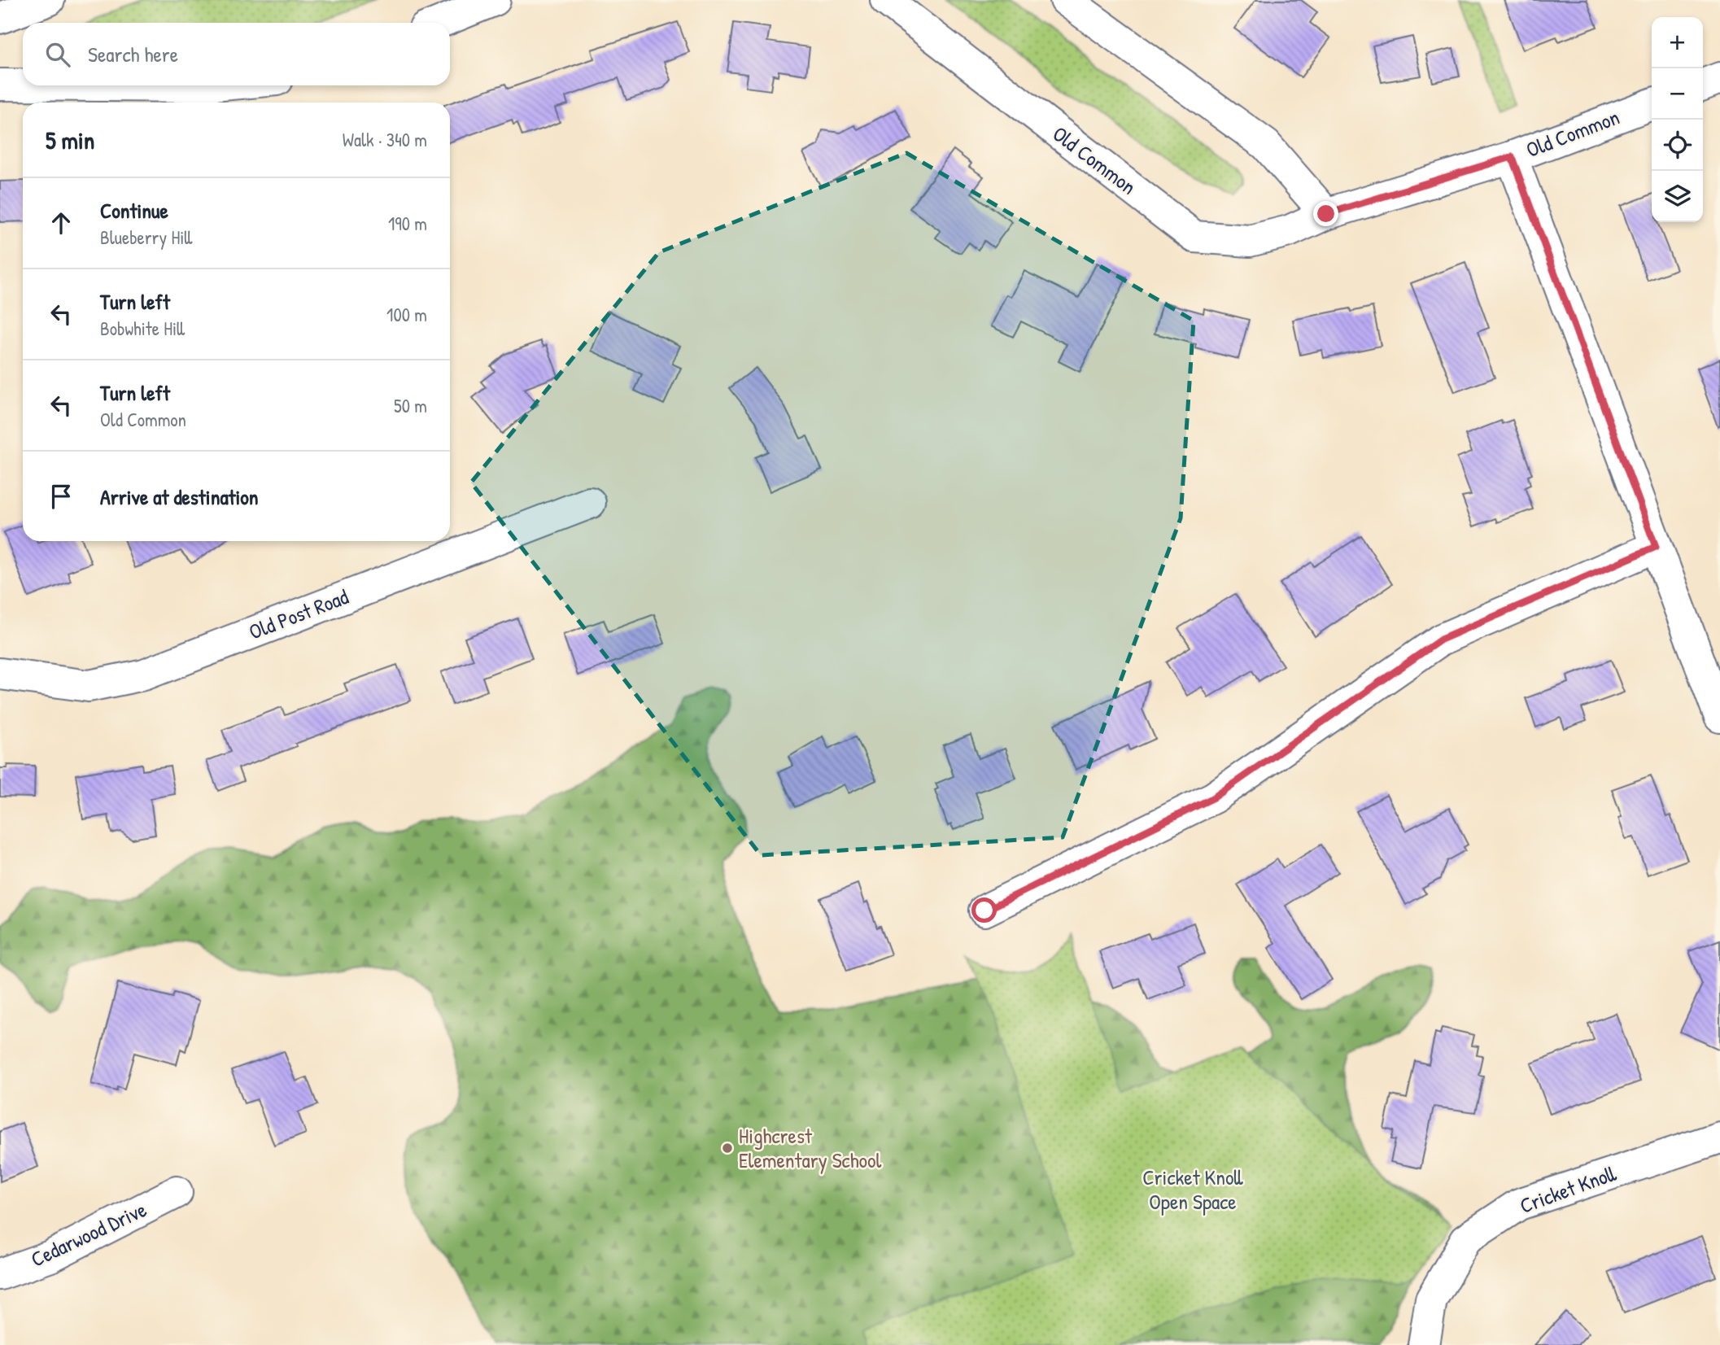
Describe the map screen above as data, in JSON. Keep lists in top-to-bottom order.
{
  "streets": {
    "street": [
      "Old Common",
      "Old Post Road",
      "Cricket Knoll",
      "Cedarwood Drive"
    ]
  },
  "parks": ["Cricket Knoll Open Space"],
  "places": ["Highcrest Elementary School"],
  "page": {
    "map_buttons": ["+", "−"],
    "search": "Search here",
    "heading": ["5 min", "Walk · 340 m"],
    "list": [
      ["Continue", "Blueberry Hill", "190 m"],
      ["Turn left", "Bobwhite Hill", "100 m"],
      ["Turn left", "Old Common", "50 m"],
      "Arrive at destination"
    ]
  }
}
